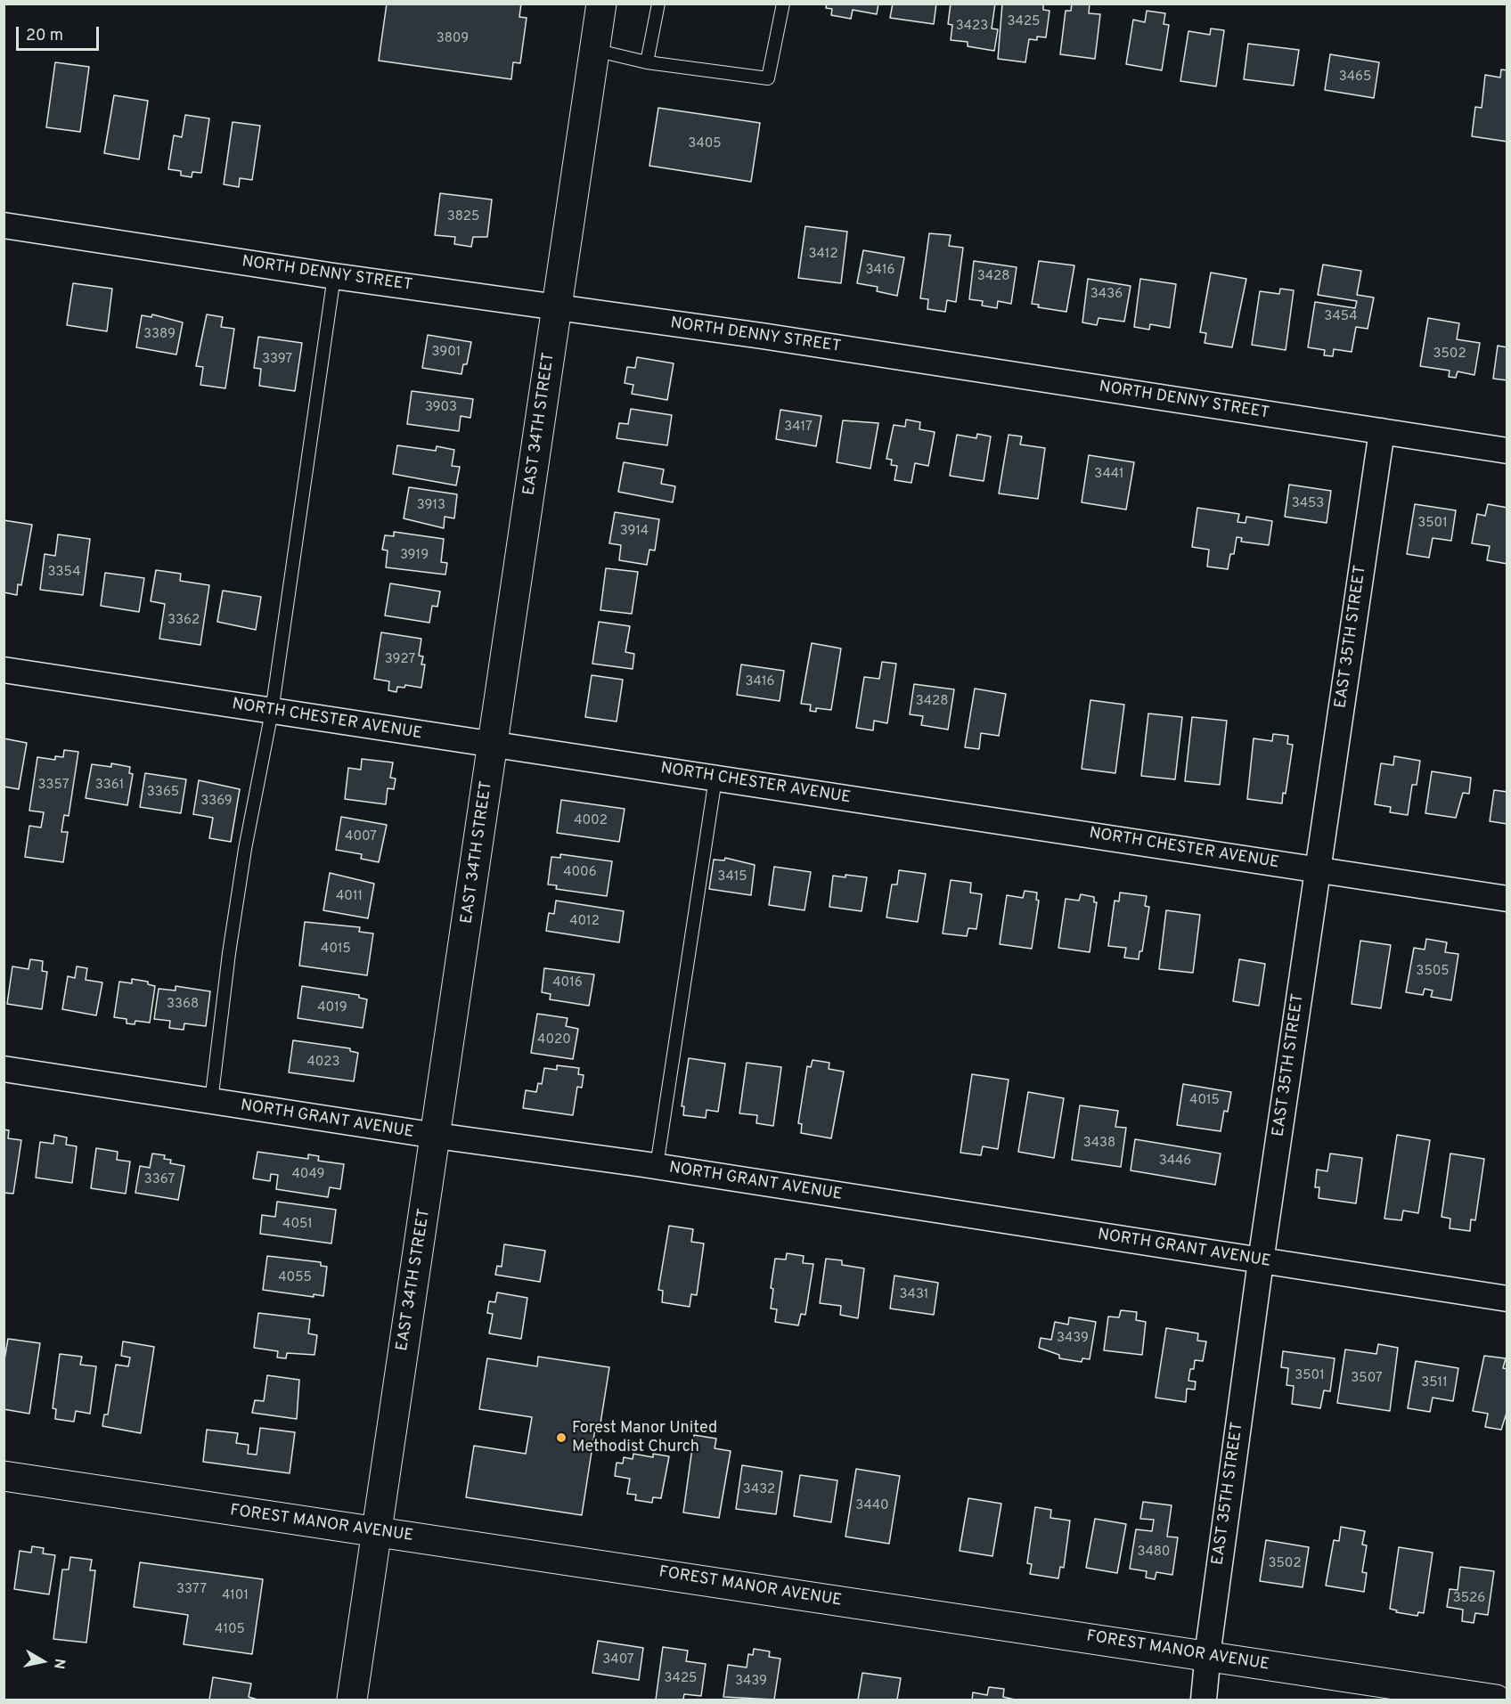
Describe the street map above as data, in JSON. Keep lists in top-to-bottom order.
{
  "streets": {
    "main road": ["EAST 34TH STREET", "FOREST MANOR AVENUE"],
    "street": [
      "NORTH DENNY STREET",
      "EAST 35TH STREET",
      "NORTH CHESTER AVENUE",
      "NORTH GRANT AVENUE"
    ]
  },
  "crossings": [
    ["NORTH DENNY STREET", "EAST 34TH STREET"],
    ["NORTH DENNY STREET", "EAST 35TH STREET"],
    ["EAST 34TH STREET", "NORTH CHESTER AVENUE"],
    ["EAST 34TH STREET", "NORTH GRANT AVENUE"],
    ["EAST 34TH STREET", "FOREST MANOR AVENUE"],
    ["EAST 35TH STREET", "NORTH CHESTER AVENUE"],
    ["EAST 35TH STREET", "NORTH GRANT AVENUE"],
    ["EAST 35TH STREET", "FOREST MANOR AVENUE"]
  ],
  "places": ["Forest Manor United Methodist Church"],
  "house_numbers": [
    "3425",
    "3423",
    "3809",
    "3465",
    "3405",
    "3825",
    "3412",
    "3416",
    "3428",
    "3436",
    "3454",
    "3389",
    "3901",
    "3502",
    "3397",
    "3903",
    "3417",
    "3441",
    "3453",
    "3913",
    "3501",
    "3914",
    "3919",
    "3354",
    "3362",
    "3927",
    "3416",
    "3428",
    "3357",
    "3361",
    "3365",
    "3369",
    "4002",
    "4007",
    "4006",
    "3415",
    "4011",
    "4012",
    "4015",
    "3505",
    "4016",
    "3368",
    "4019",
    "4020",
    "4023",
    "4015",
    "3438",
    "3446",
    "4049",
    "3367",
    "4051",
    "4055",
    "3431",
    "3439",
    "3501",
    "3507",
    "3511",
    "3432",
    "3440",
    "3480",
    "3502",
    "3377",
    "4101",
    "3526",
    "4105",
    "3407",
    "3425",
    "3439"
  ],
  "scale_bar": "20 m",
  "north": "right"
}
